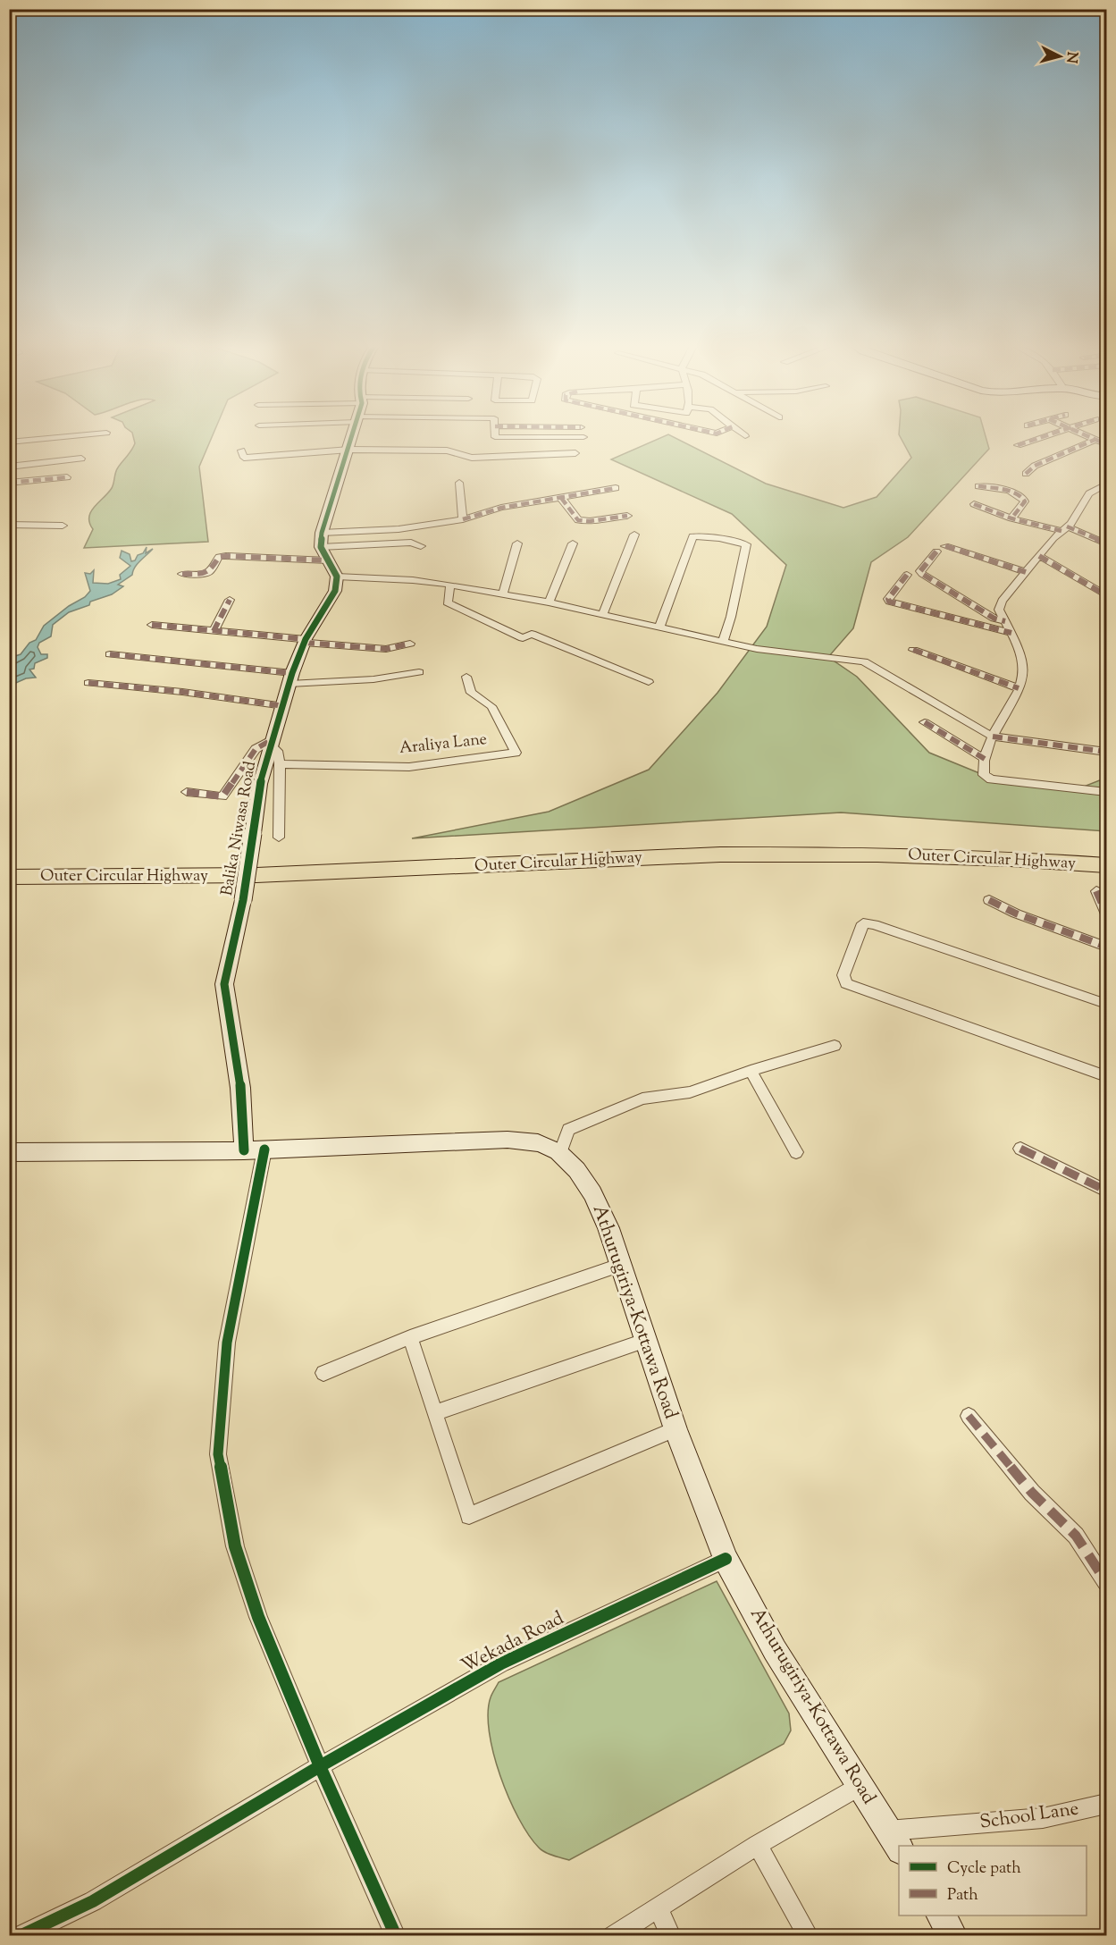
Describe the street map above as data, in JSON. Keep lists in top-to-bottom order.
{
  "streets": {
    "highway": ["Outer Circular Highway"],
    "street": [
      "Araliya Lane",
      "Balika Niwasa Road",
      "Athurugiriya-Kottawa Road",
      "Wekada Road",
      "School Lane"
    ]
  },
  "crossings": [
    ["Balika Niwasa Road", "Athurugiriya-Kottawa Road"],
    ["Athurugiriya-Kottawa Road", "Wekada Road"],
    ["Athurugiriya-Kottawa Road", "School Lane"]
  ],
  "legend": ["Cycle path", "Path"],
  "north": "right"
}
